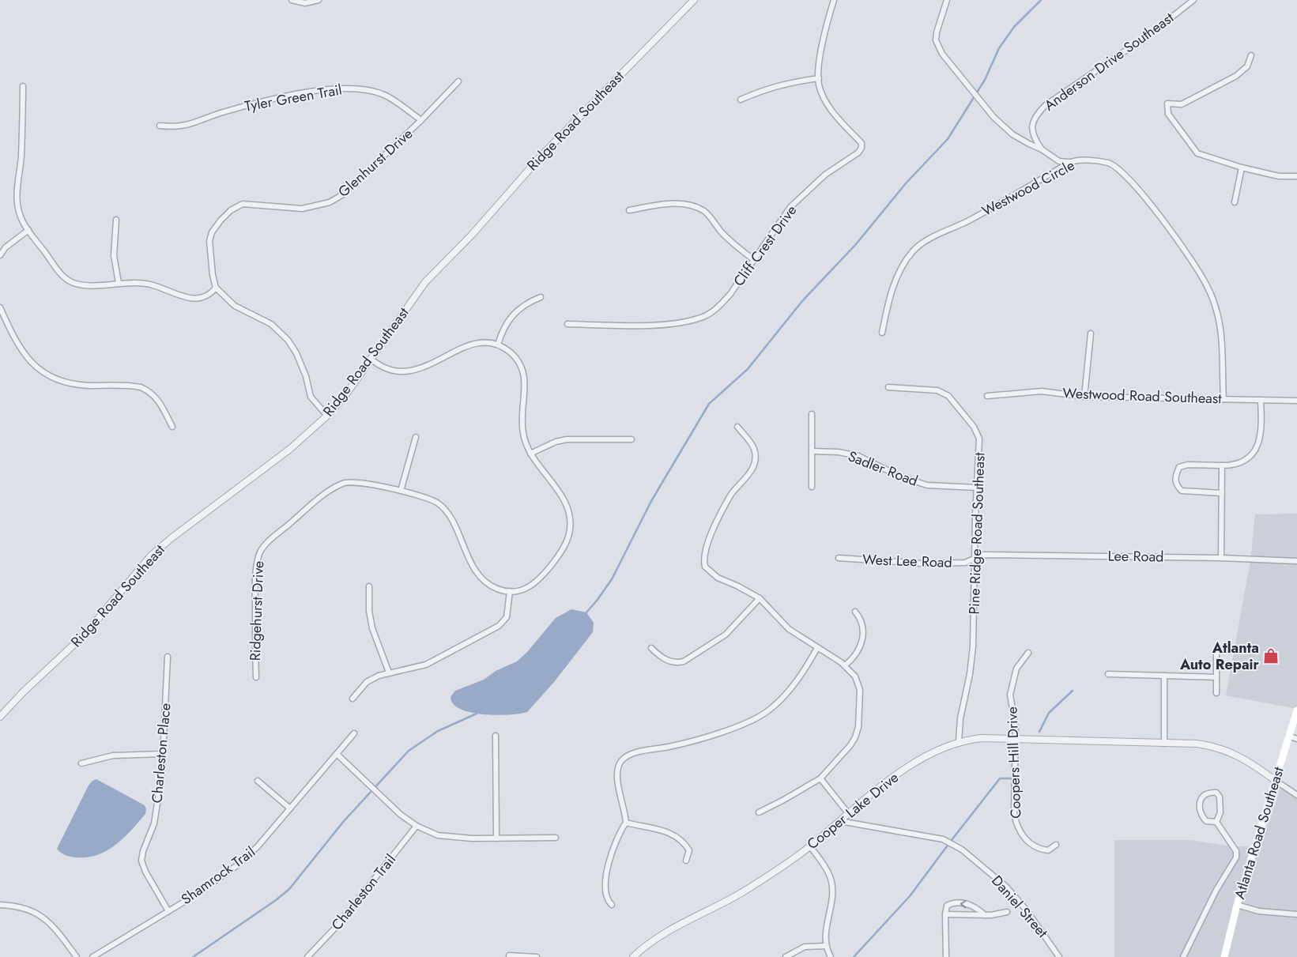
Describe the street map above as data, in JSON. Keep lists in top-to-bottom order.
{
  "streets": {
    "main road": ["Atlanta Road Southeast"],
    "street": [
      "Anderson Drive Southeast",
      "Tyler Green Trail",
      "Ridge Road Southeast",
      "Glenhurst Drive",
      "Westwood Circle",
      "Cliff Crest Drive",
      "Westwood Road Southeast",
      "Sadler Road",
      "Pine Ridge Road Southeast",
      "Lee Road",
      "West Lee Road",
      "Ridgehurst Drive",
      "Charleston Place",
      "Coopers Hill Drive",
      "Cooper Lake Drive",
      "Shamrock Trail",
      "Charleston Trail",
      "Daniel Street"
    ]
  },
  "crossings": [
    ["Anderson Drive Southeast", "Westwood Circle"],
    ["Tyler Green Trail", "Glenhurst Drive"],
    ["Ridge Road Southeast", "Ridgehurst Drive"],
    ["Westwood Circle", "Westwood Road Southeast"],
    ["Sadler Road", "Pine Ridge Road Southeast"],
    ["Pine Ridge Road Southeast", "Lee Road"],
    ["Pine Ridge Road Southeast", "West Lee Road"],
    ["Pine Ridge Road Southeast", "Cooper Lake Drive"],
    ["Lee Road", "West Lee Road"],
    ["Charleston Place", "Shamrock Trail"],
    ["Coopers Hill Drive", "Cooper Lake Drive"],
    ["Cooper Lake Drive", "Atlanta Road Southeast"],
    ["Cooper Lake Drive", "Daniel Street"]
  ],
  "places": {
    "shop": ["Atlanta Auto Repair"]
  }
}
